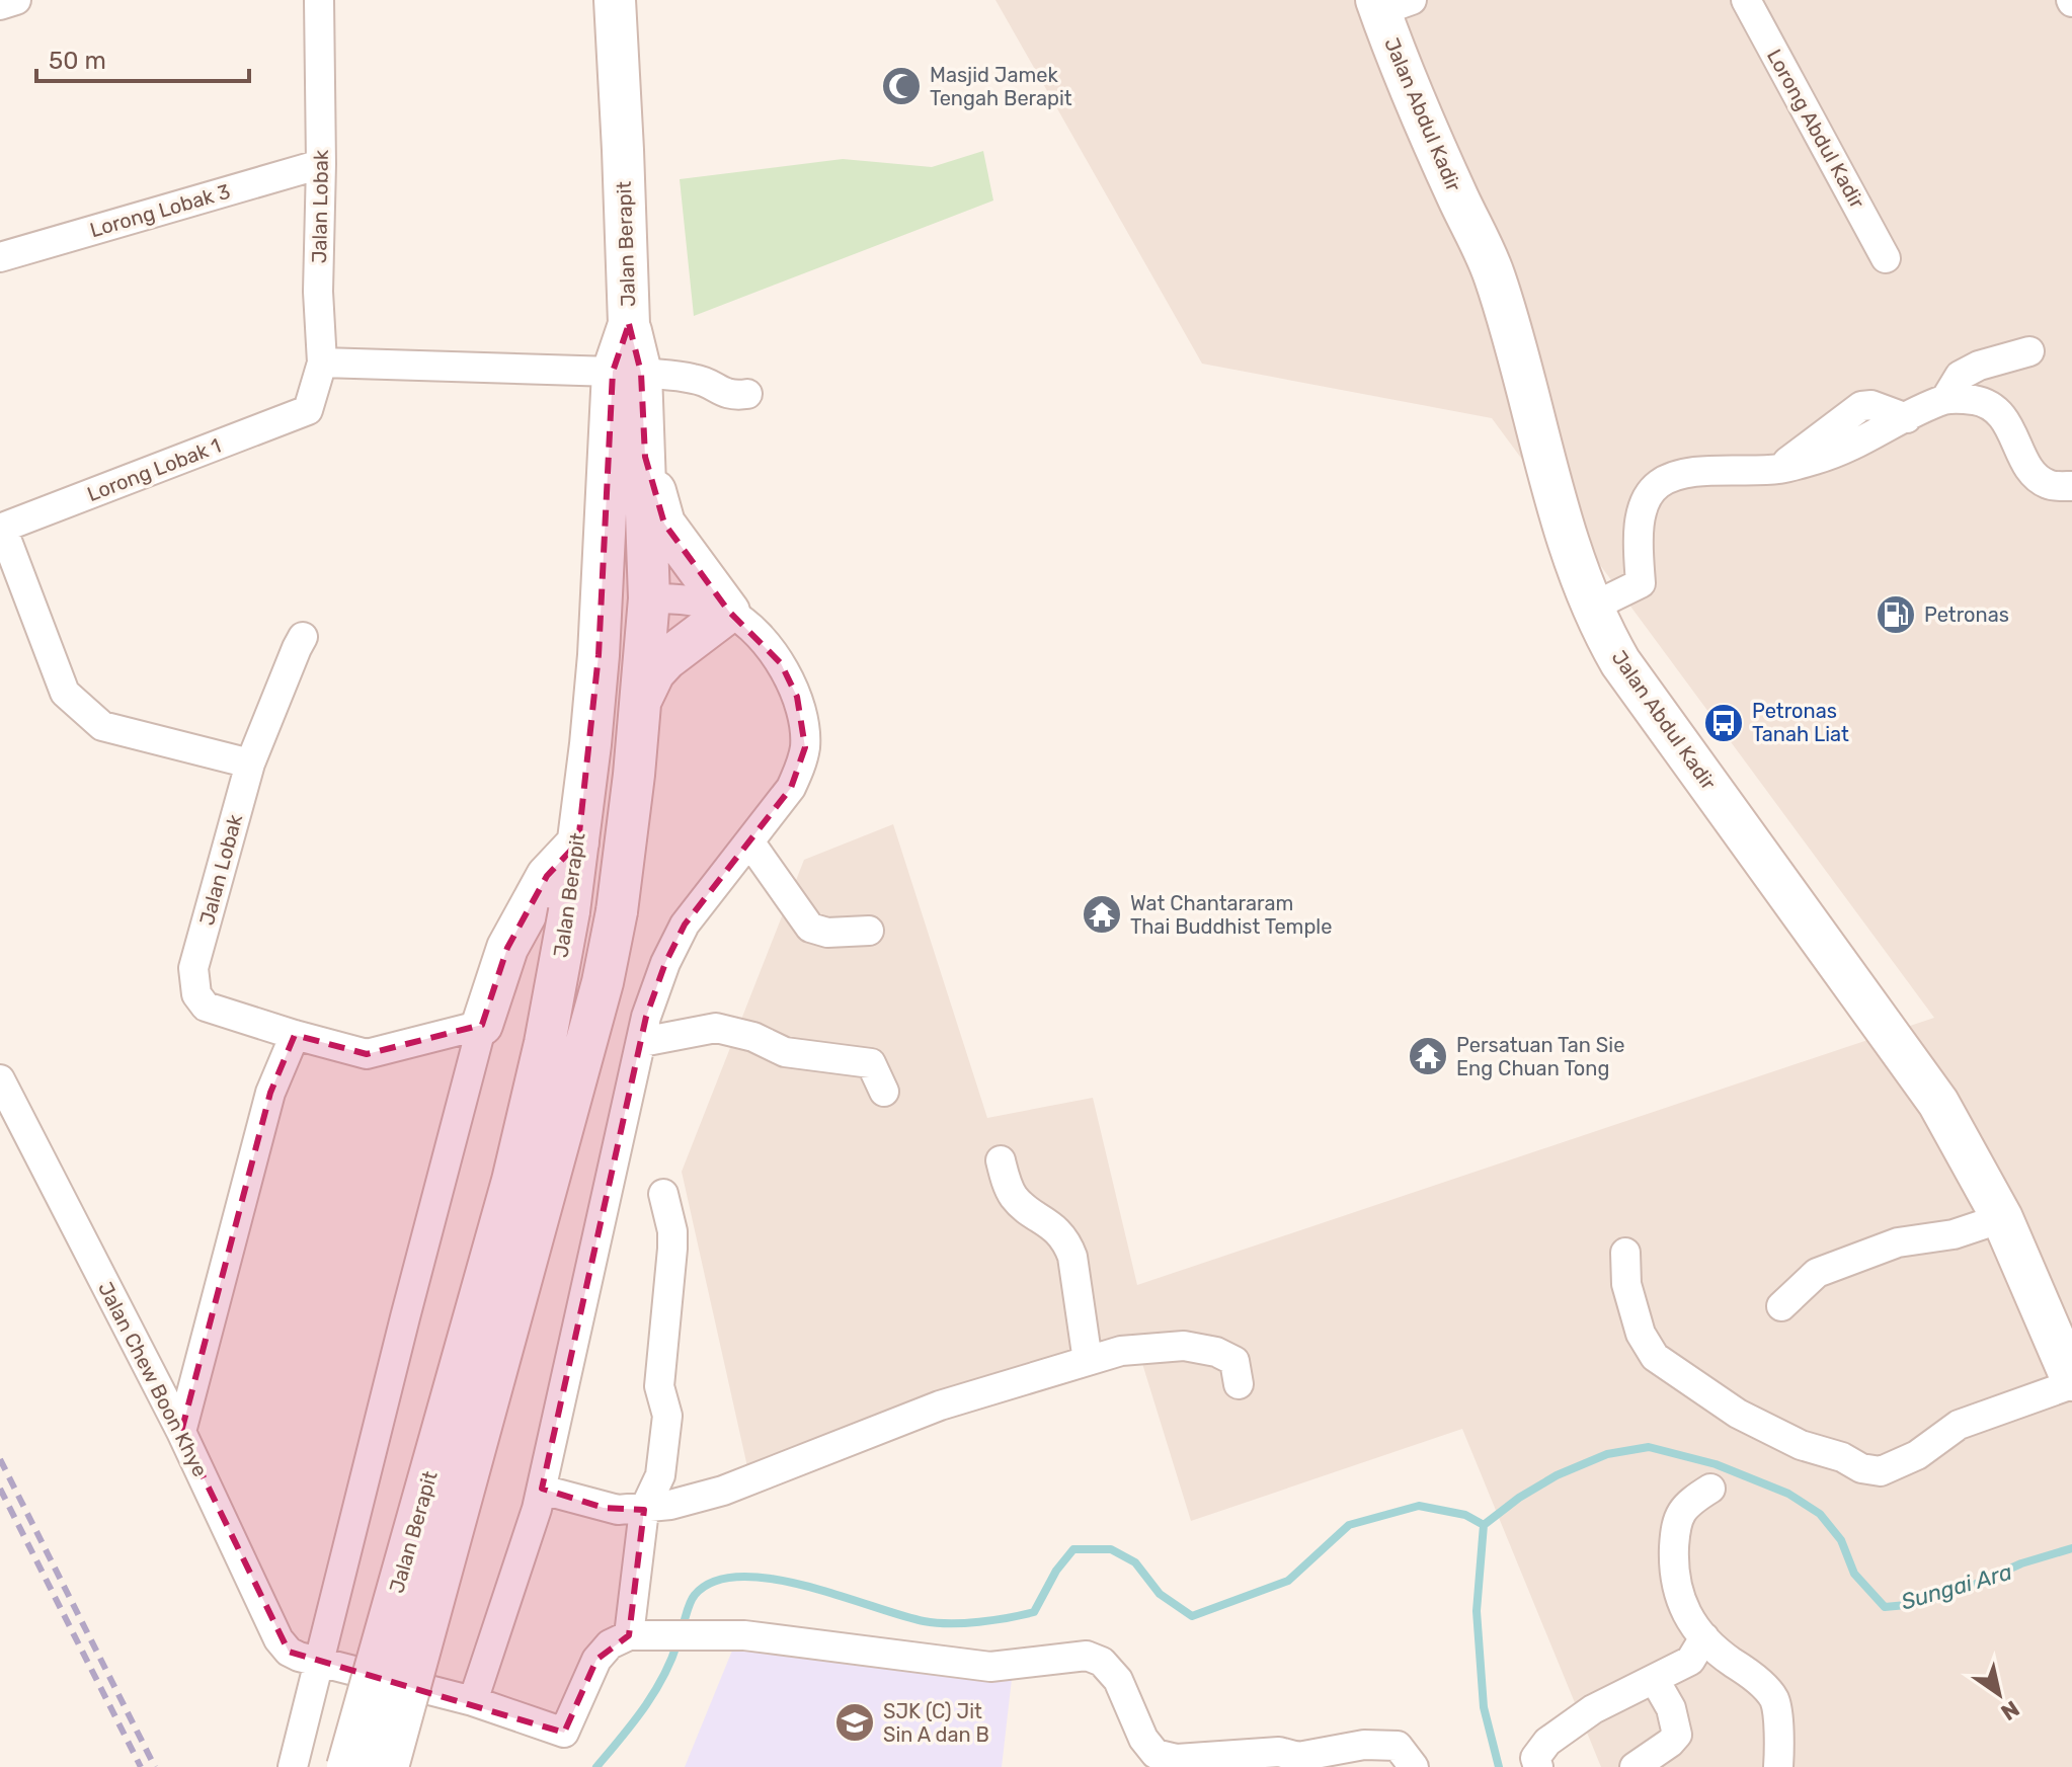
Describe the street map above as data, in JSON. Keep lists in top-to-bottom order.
{
  "streets": {
    "main road": ["Jalan Abdul Kadir", "Jalan Berapit"],
    "street": [
      "Lorong Abdul Kadir",
      "Jalan Lobak",
      "Lorong Lobak 3",
      "Lorong Lobak 1",
      "Jalan Chew Boon Khye"
    ]
  },
  "crossings": [
    ["Jalan Lobak", "Lorong Lobak 3"],
    ["Jalan Lobak", "Lorong Lobak 1"]
  ],
  "water": ["Sungai Ara"],
  "places": {
    "mosque": ["Masjid Jamek Tengah Berapit"],
    "fuel station": ["Petronas"],
    "bus stop": ["Petronas Tanah Liat"],
    "temple": ["Wat Chantararam Thai Buddhist Temple", "Persatuan Tan Sie Eng Chuan Tong"],
    "school or university": ["SJK (C) Jit Sin A dan B"]
  },
  "scale_bar": "50 m",
  "north": "bottom right"
}
